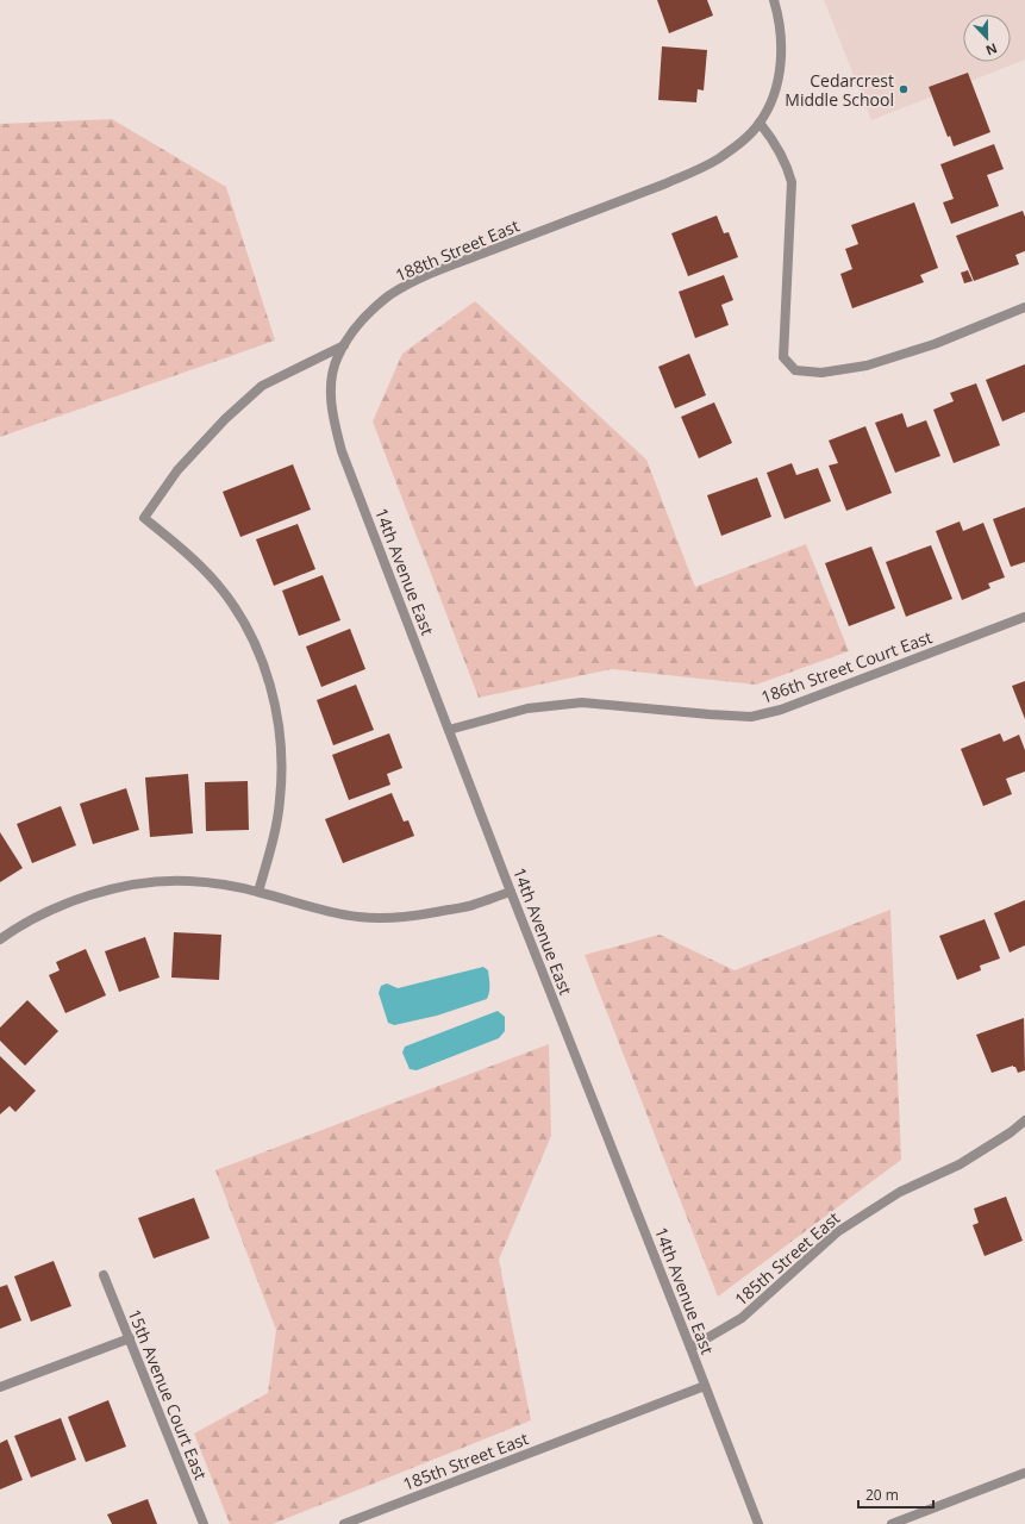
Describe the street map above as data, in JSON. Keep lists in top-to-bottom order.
{
  "streets": {
    "street": [
      "188th Street East",
      "14th Avenue East",
      "186th Street Court East",
      "185th Street East",
      "15th Avenue Court East"
    ]
  },
  "crossings": [
    ["188th Street East", "14th Avenue East"],
    ["14th Avenue East", "186th Street Court East"],
    ["14th Avenue East", "185th Street East"]
  ],
  "places": ["Cedarcrest Middle School"],
  "scale_bar": "20 m",
  "north": "bottom"
}
